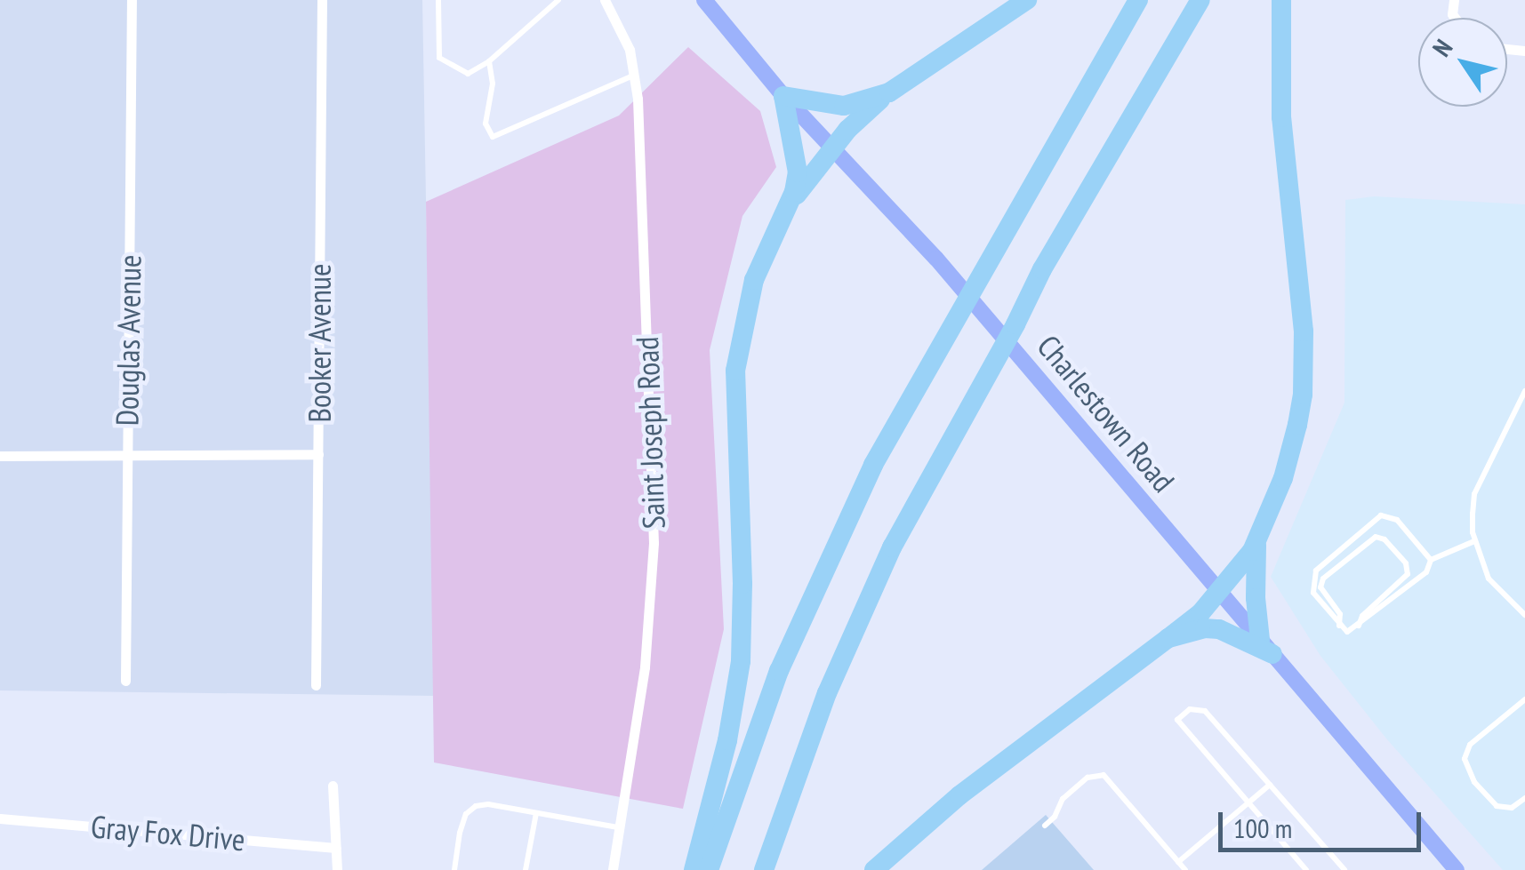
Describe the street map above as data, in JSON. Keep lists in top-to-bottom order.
{
  "streets": {
    "main road": ["Charlestown Road"],
    "street": [
      "Douglas Avenue",
      "Booker Avenue",
      "Saint Joseph Road",
      "Gray Fox Drive"
    ]
  },
  "scale_bar": "100 m",
  "north": "top left"
}
